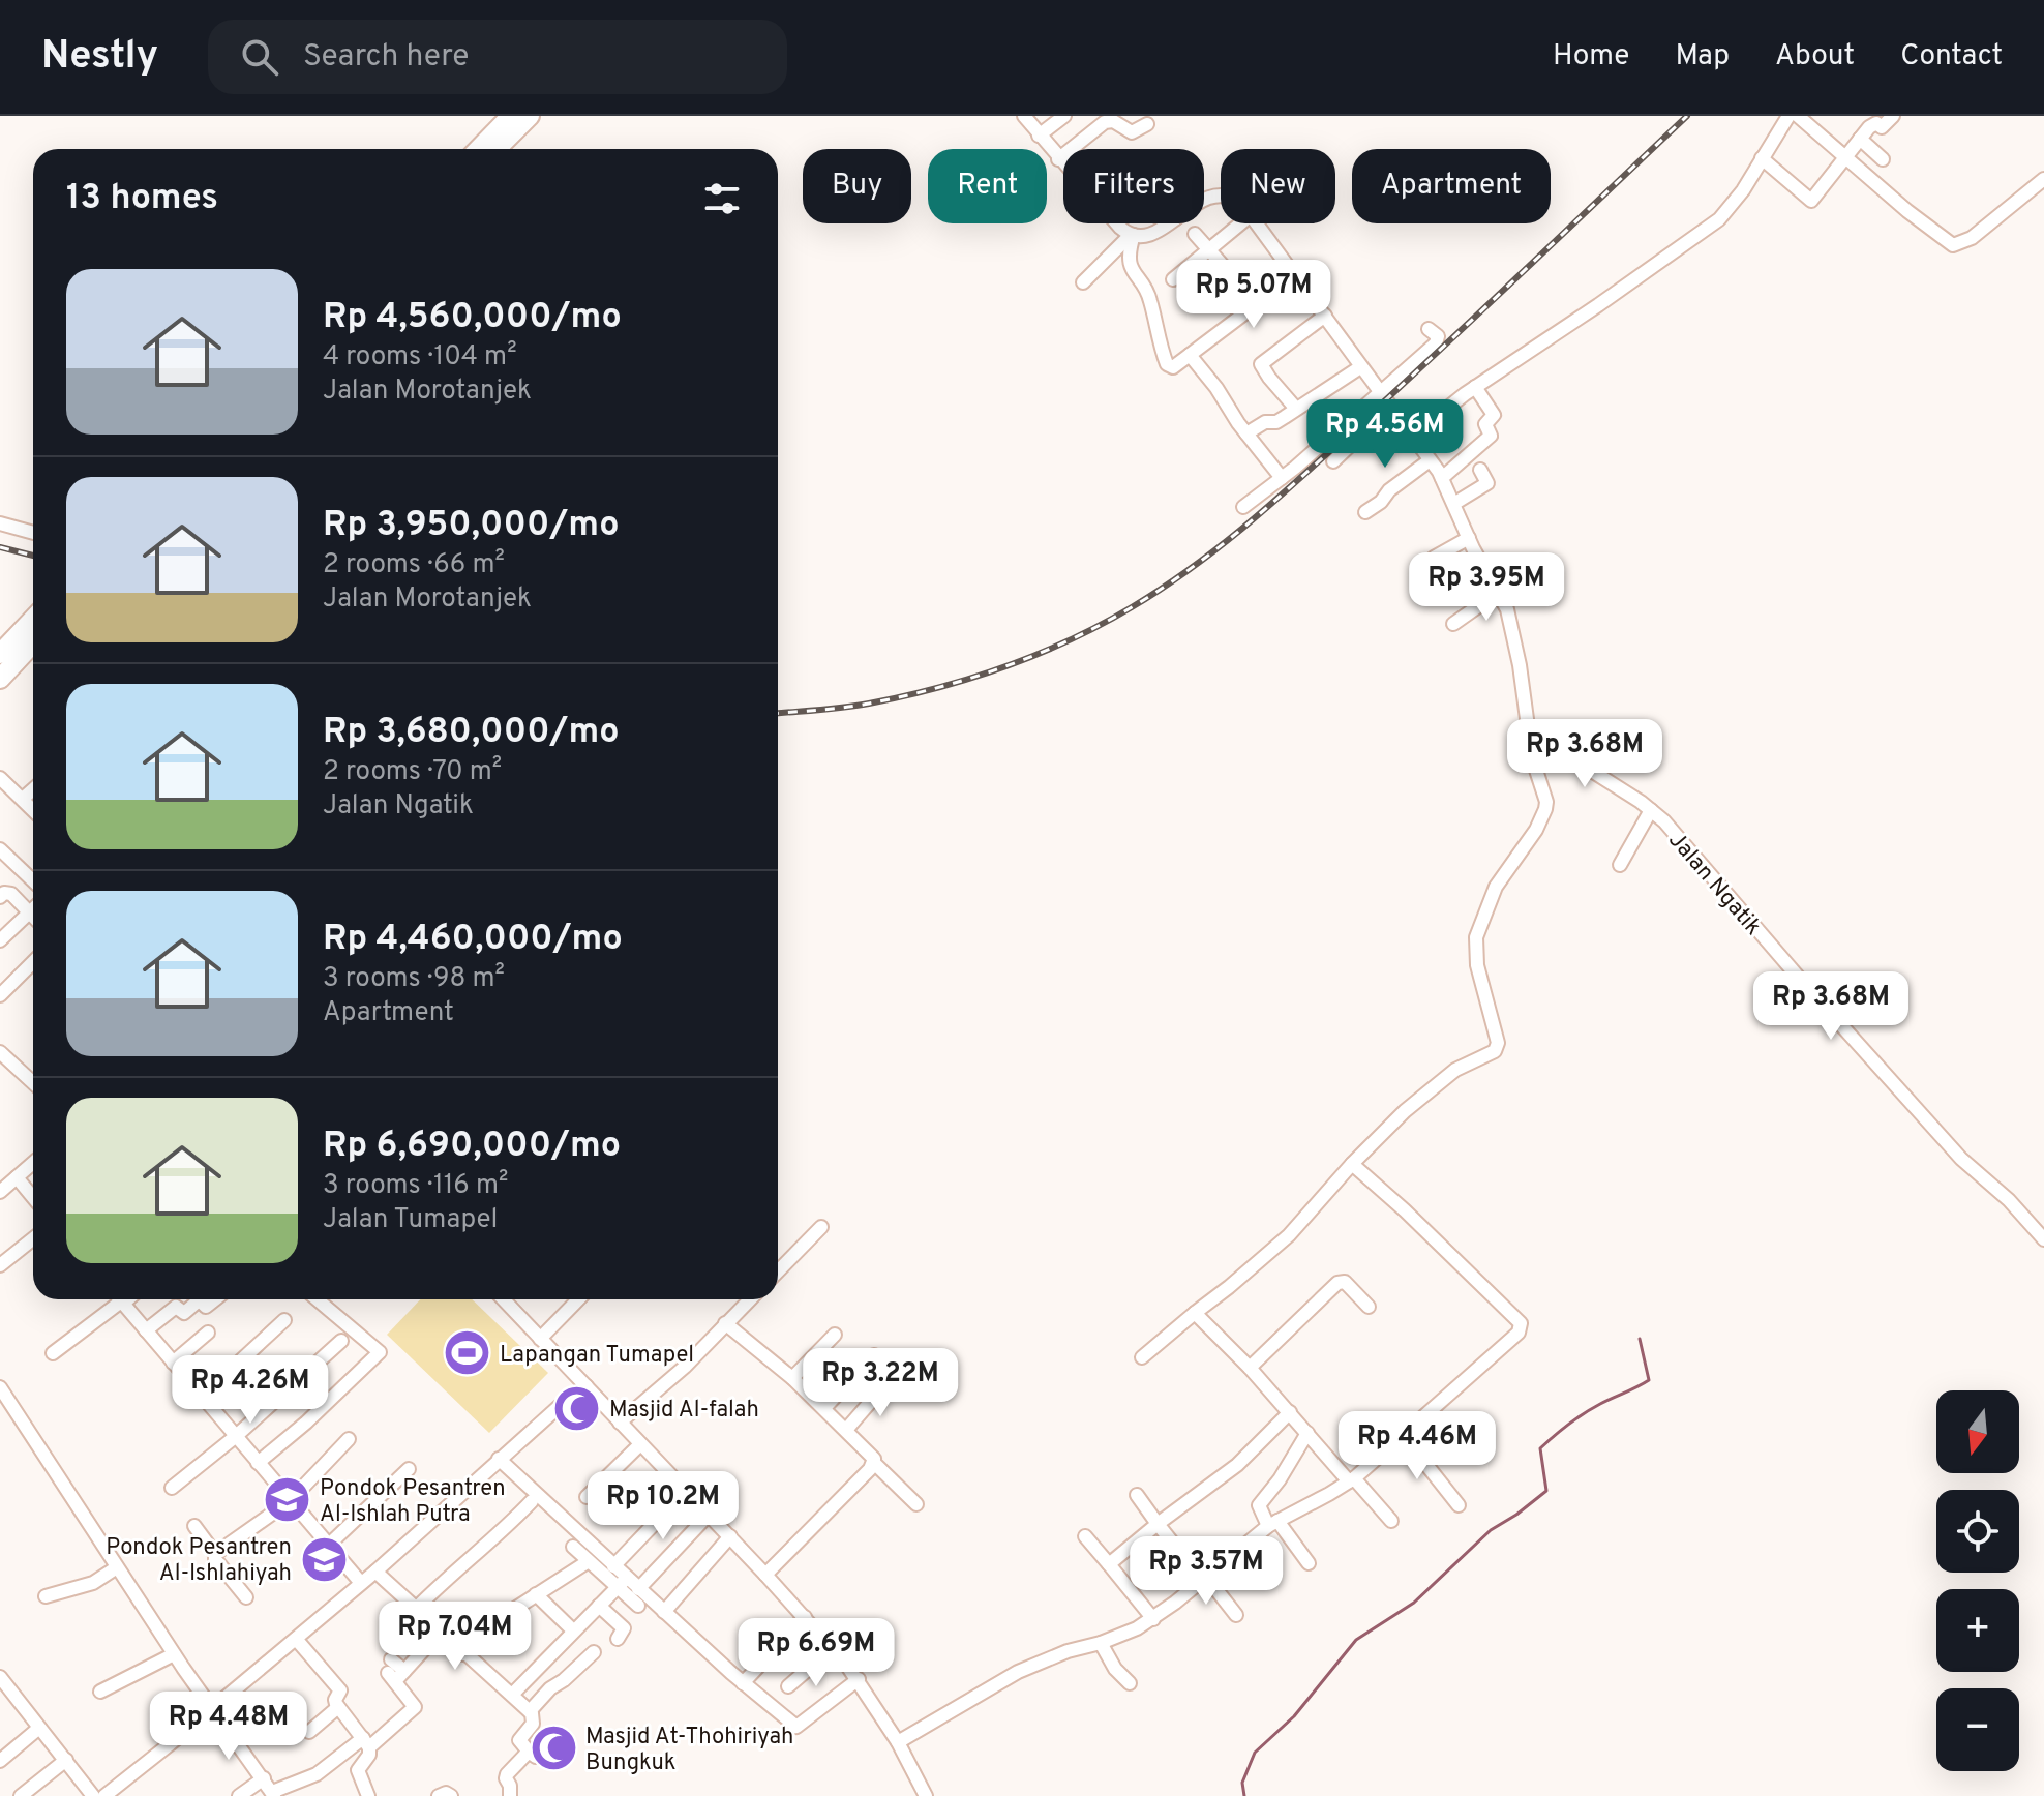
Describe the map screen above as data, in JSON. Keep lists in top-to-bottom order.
{
  "streets": {
    "street": ["Jalan Ngatik"]
  },
  "places": {
    "sports": ["Lapangan Tumapel"],
    "mosque": ["Masjid Al-falah", "Masjid At-Thohiriyah Bungkuk"],
    "school or university": ["Pondok Pesantren Al-Ishlah Putra", "Pondok Pesantren Al-Ishlahiyah"]
  },
  "north": "bottom",
  "page": {
    "header": "Nestly",
    "search": "Search here",
    "nav": [
      "Home",
      "Map",
      "About",
      "Contact"
    ],
    "chip": [
      "Buy",
      "Rent",
      "Filters",
      "New",
      "Apartment"
    ],
    "heading": "13 homes",
    "list": [
      {
        "name": "Rp 4,560,000/mo",
        "note": "4 rooms · 104 m² · Jalan Morotanjek"
      },
      {
        "name": "Rp 3,950,000/mo",
        "note": "2 rooms · 66 m² · Jalan Morotanjek"
      },
      {
        "name": "Rp 3,680,000/mo",
        "note": "2 rooms · 70 m² · Jalan Ngatik"
      },
      {
        "name": "Rp 4,460,000/mo",
        "note": "3 rooms · 98 m² · Apartment"
      },
      {
        "name": "Rp 6,690,000/mo",
        "note": "3 rooms · 116 m² · Jalan Tumapel"
      }
    ],
    "price": [
      "Rp 5.07M",
      "Rp 4.56M",
      "Rp 3.95M",
      "Rp 3.68M",
      "Rp 3.68M",
      "Rp 3.22M",
      "Rp 4.26M",
      "Rp 4.46M",
      "Rp 10.2M",
      "Rp 3.57M",
      "Rp 7.04M",
      "Rp 6.69M",
      "Rp 4.48M"
    ],
    "map_buttons": ["+", "−"]
  }
}
